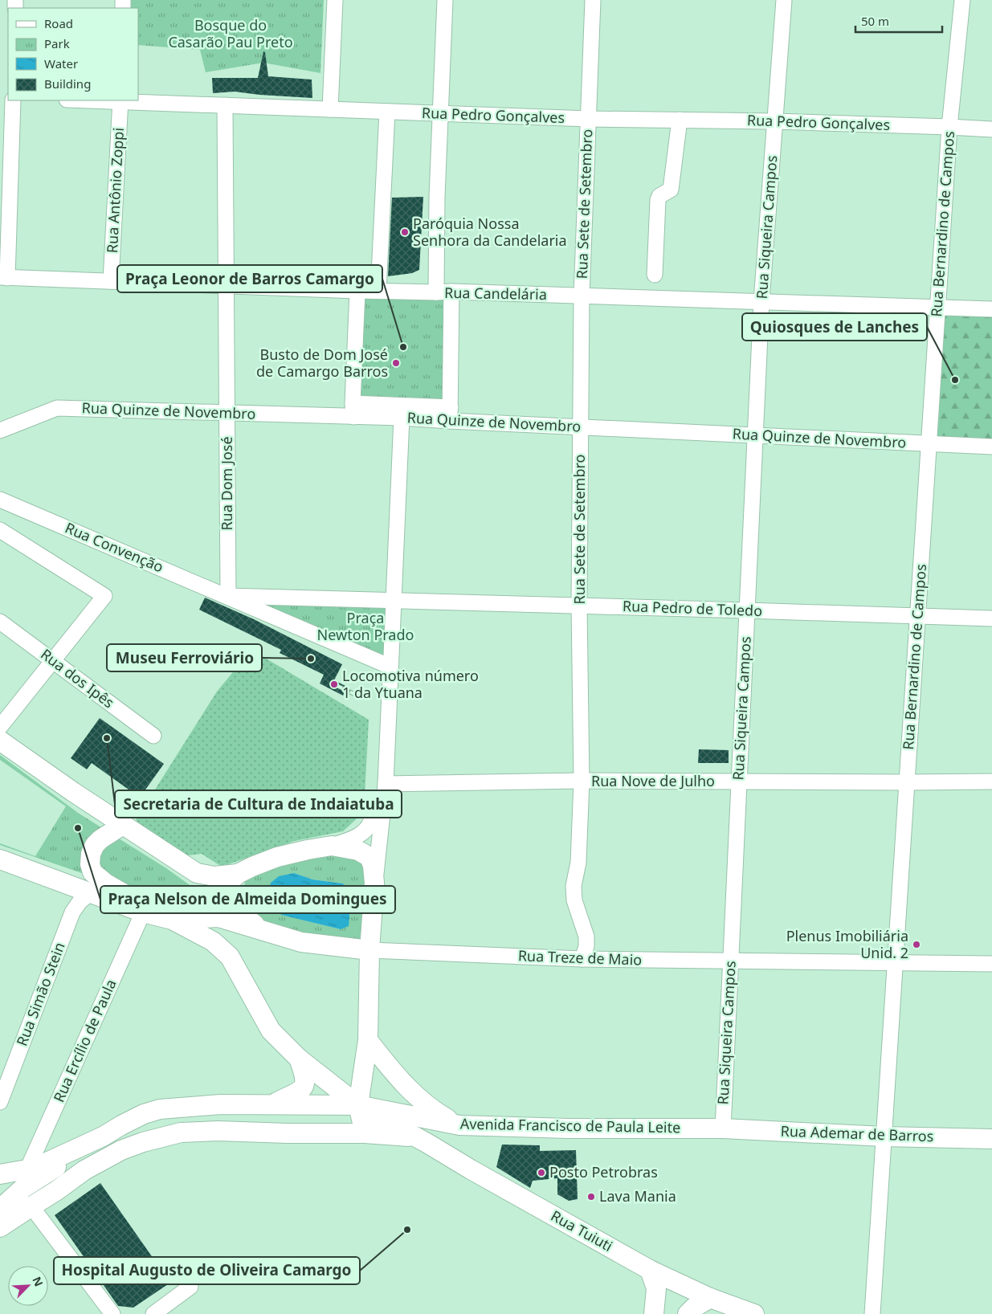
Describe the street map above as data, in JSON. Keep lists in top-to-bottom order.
{
  "streets": {
    "main road": [
      "Rua Treze de Maio",
      "Avenida Francisco de Paula Leite",
      "Rua Ademar de Barros",
      "Rua Tuiuti"
    ],
    "street": [
      "Rua Pedro Gonçalves",
      "Rua Antônio Zoppi",
      "Rua Sete de Setembro",
      "Rua Bernardino de Campos",
      "Rua Siqueira Campos",
      "Rua Candelária",
      "Rua Quinze de Novembro",
      "Rua Dom José",
      "Rua Convenção",
      "Rua Pedro de Toledo",
      "Rua dos Ipês",
      "Rua Nove de Julho",
      "Rua Simão Stein",
      "Rua Ercílio de Paula"
    ]
  },
  "crossings": [
    ["Rua Pedro Gonçalves", "Rua Antônio Zoppi"],
    ["Rua Pedro Gonçalves", "Rua Sete de Setembro"],
    ["Rua Pedro Gonçalves", "Rua Bernardino de Campos"],
    ["Rua Pedro Gonçalves", "Rua Siqueira Campos"],
    ["Rua Pedro Gonçalves", "Rua Dom José"],
    ["Rua Antônio Zoppi", "Rua Candelária"],
    ["Rua Sete de Setembro", "Rua Candelária"],
    ["Rua Sete de Setembro", "Rua Quinze de Novembro"],
    ["Rua Sete de Setembro", "Rua Pedro de Toledo"],
    ["Rua Sete de Setembro", "Rua Nove de Julho"],
    ["Rua Sete de Setembro", "Rua Treze de Maio"],
    ["Rua Bernardino de Campos", "Rua Candelária"],
    ["Rua Bernardino de Campos", "Rua Quinze de Novembro"],
    ["Rua Bernardino de Campos", "Rua Pedro de Toledo"],
    ["Rua Bernardino de Campos", "Rua Nove de Julho"],
    ["Rua Bernardino de Campos", "Rua Treze de Maio"],
    ["Rua Bernardino de Campos", "Rua Ademar de Barros"],
    ["Rua Siqueira Campos", "Rua Candelária"],
    ["Rua Siqueira Campos", "Rua Quinze de Novembro"],
    ["Rua Siqueira Campos", "Rua Pedro de Toledo"],
    ["Rua Siqueira Campos", "Rua Nove de Julho"],
    ["Rua Siqueira Campos", "Rua Treze de Maio"],
    ["Rua Siqueira Campos", "Avenida Francisco de Paula Leite"],
    ["Rua Siqueira Campos", "Rua Ademar de Barros"],
    ["Rua Candelária", "Rua Dom José"],
    ["Rua Quinze de Novembro", "Rua Dom José"],
    ["Rua Dom José", "Rua Convenção"],
    ["Rua Treze de Maio", "Rua Tuiuti"],
    ["Rua Ercílio de Paula", "Avenida Francisco de Paula Leite"],
    ["Avenida Francisco de Paula Leite", "Rua Ademar de Barros"],
    ["Avenida Francisco de Paula Leite", "Rua Tuiuti"]
  ],
  "parks": ["Bosque do Casarão Pau Preto", "Praça Newton Prado"],
  "places": [
    "Paróquia Nossa Senhora da Candelaria",
    "Praça Leonor de Barros Camargo",
    "Busto de Dom José de Camargo Barros",
    "Quiosques de Lanches",
    "Museu Ferroviário",
    "Locomotiva número 1 da Ytuana",
    "Secretaria de Cultura de Indaiatuba",
    "Praça Nelson de Almeida Domingues",
    "Plenus Imobiliária Unid. 2",
    "Posto Petrobras",
    "Lava Mania",
    "Hospital Augusto de Oliveira Camargo"
  ],
  "legend": [
    "Road",
    "Park",
    "Water",
    "Building"
  ],
  "scale_bar": "50 m",
  "north": "top right"
}
